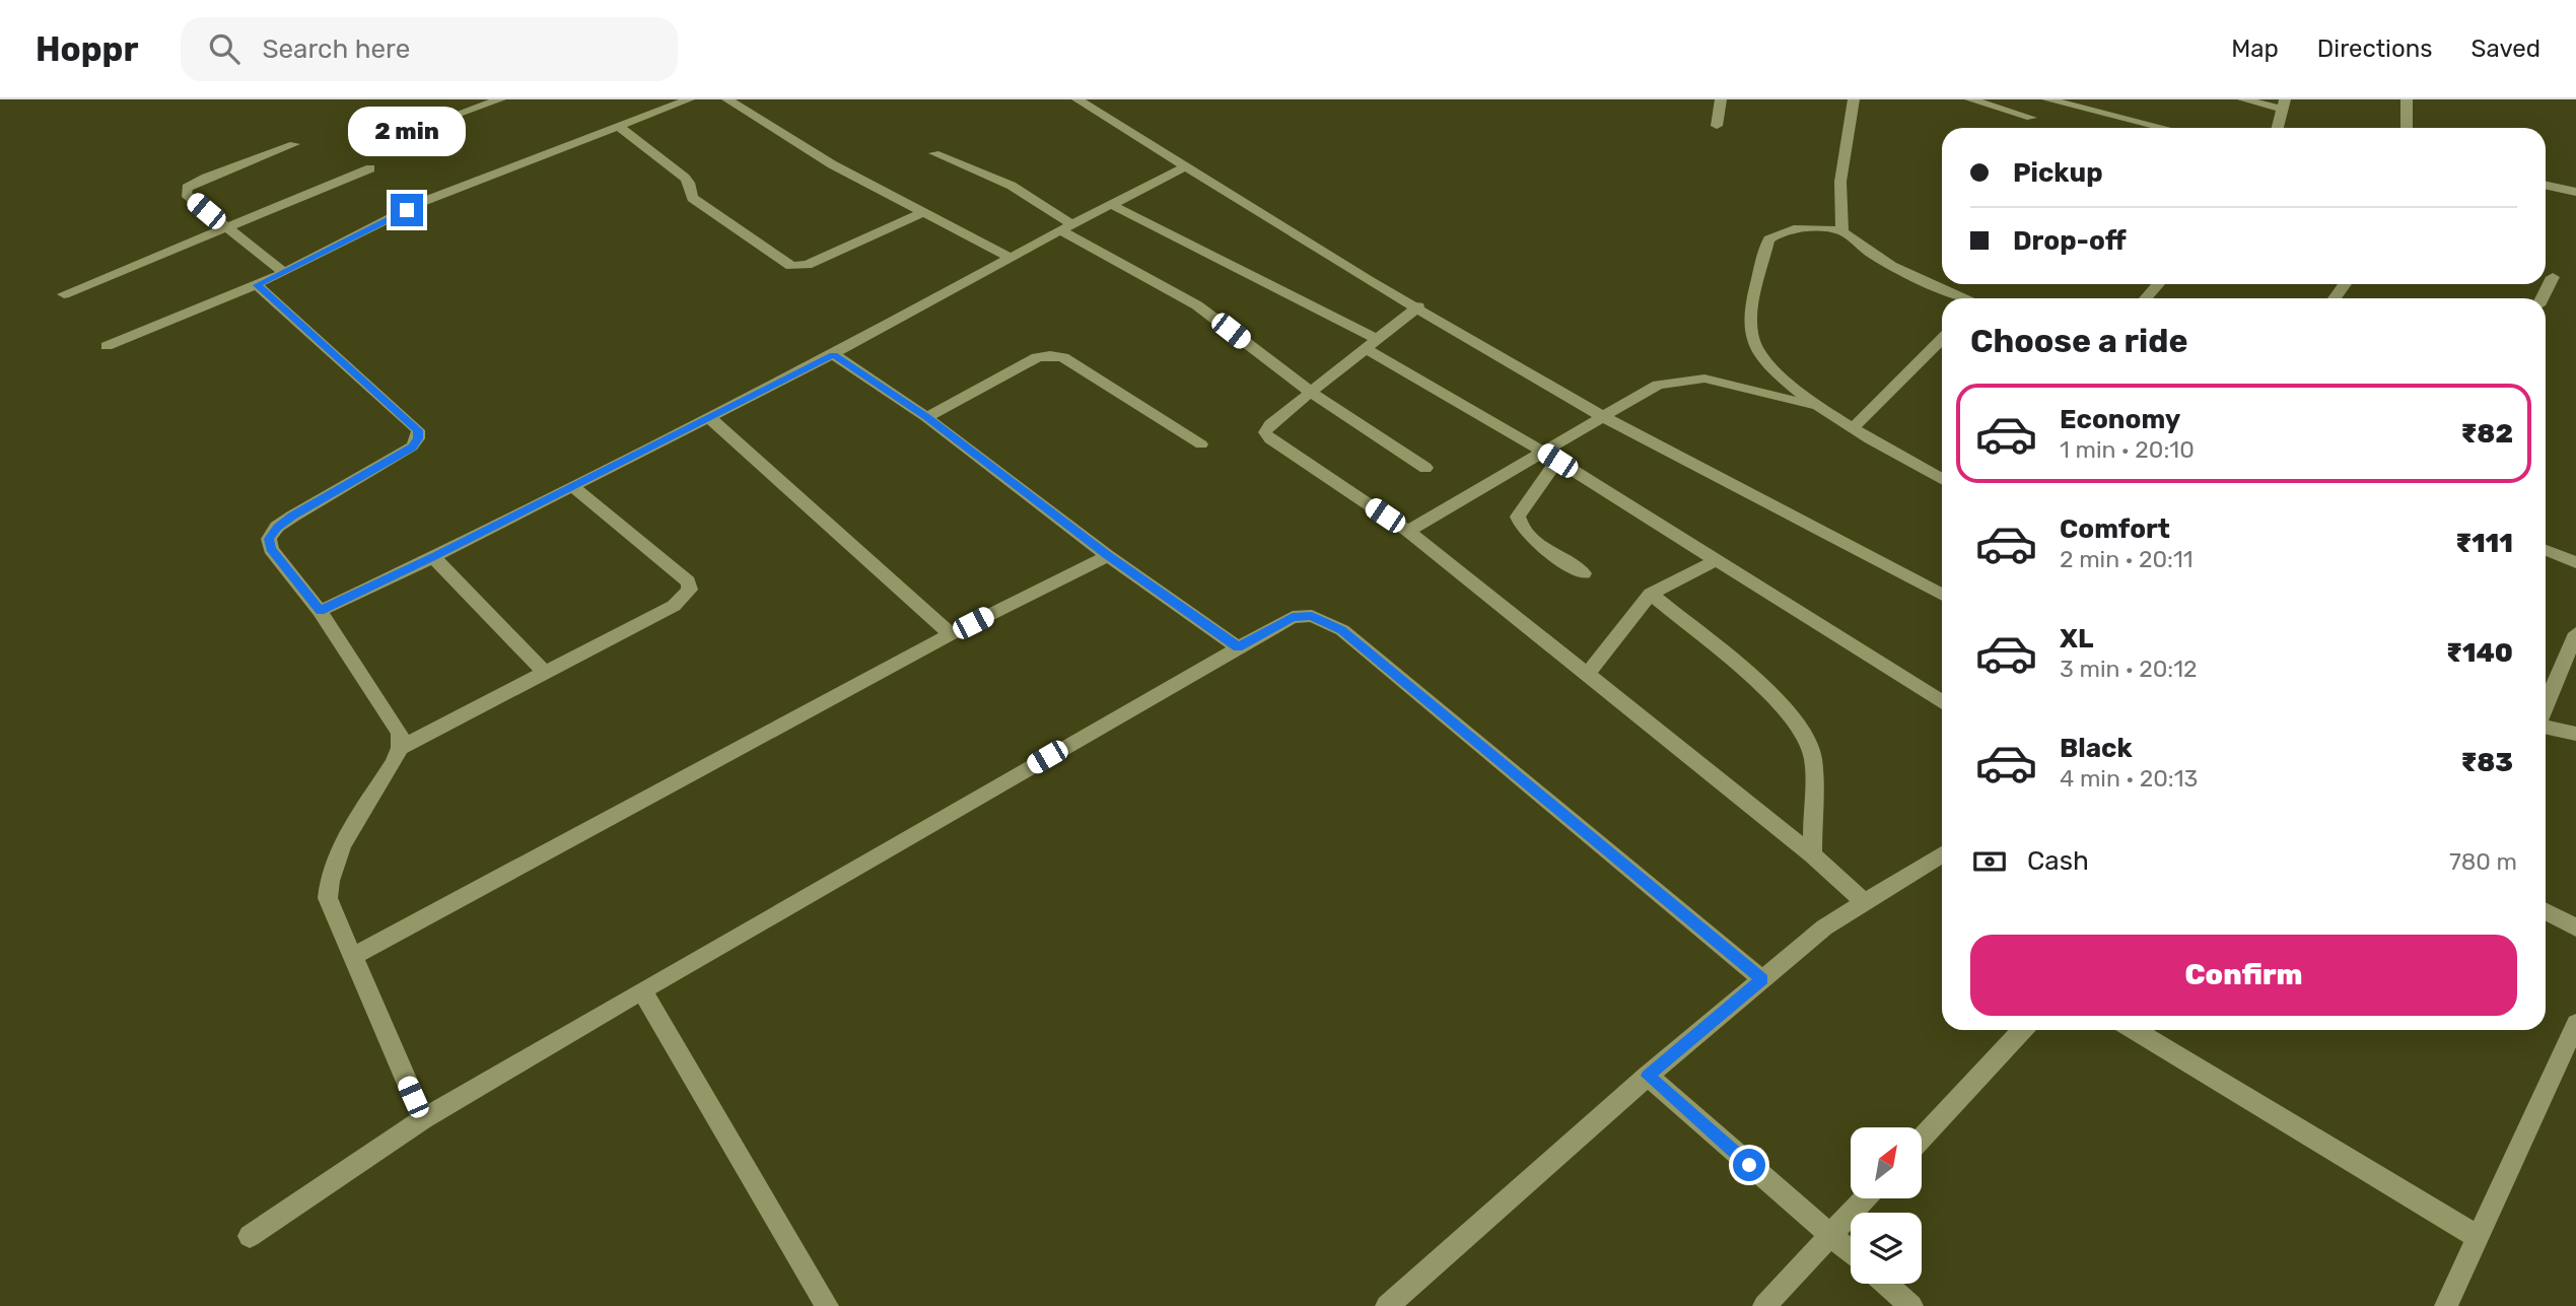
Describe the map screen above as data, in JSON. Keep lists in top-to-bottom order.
{
  "north": "top right",
  "page": {
    "header": "Hoppr",
    "search": "Search here",
    "nav": ["Map", "Directions", "Saved"],
    "bubble": "2 min",
    "banner": ["Pickup", "Drop-off"],
    "heading": "Choose a ride",
    "list": [
      {
        "name": "Economy",
        "note": "1 min · 20:10",
        "value": "₹82"
      },
      {
        "name": "Comfort",
        "note": "2 min · 20:11",
        "value": "₹111"
      },
      {
        "name": "XL",
        "note": "3 min · 20:12",
        "value": "₹140"
      },
      {
        "name": "Black",
        "note": "4 min · 20:13",
        "value": "₹83"
      }
    ],
    "pay": ["Cash", "780 m"],
    "buttons": "Confirm"
  }
}
